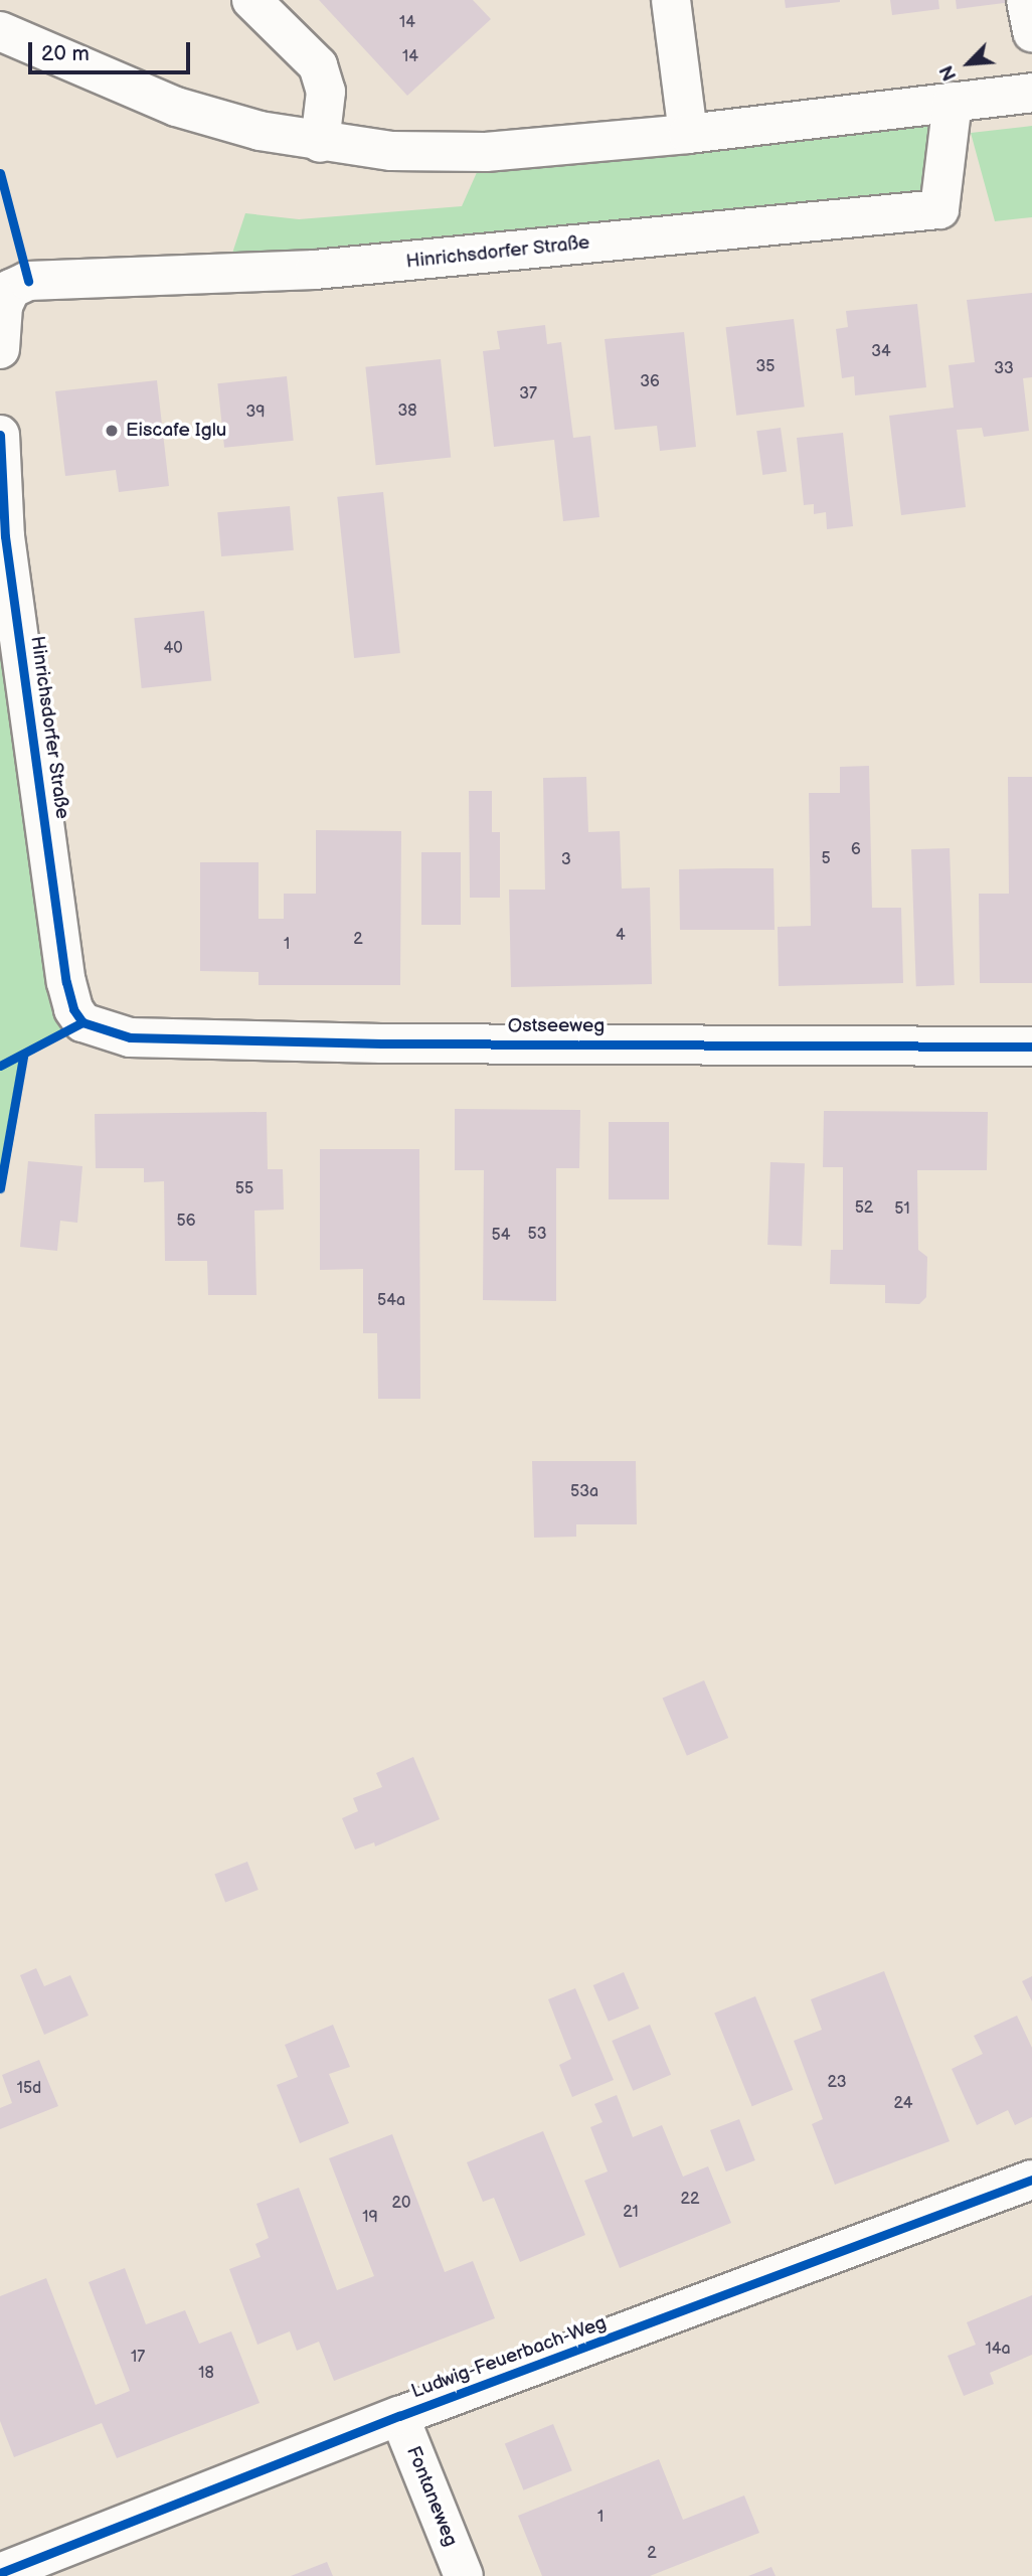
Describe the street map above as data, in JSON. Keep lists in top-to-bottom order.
{
  "streets": {
    "street": [
      "Hinrichsdorfer Straße",
      "Ostseeweg",
      "Ludwig-Feuerbach-Weg",
      "Fontaneweg"
    ]
  },
  "crossings": [
    ["Hinrichsdorfer Straße", "Ostseeweg"],
    ["Ludwig-Feuerbach-Weg", "Fontaneweg"]
  ],
  "places": ["Eiscafe Iglu"],
  "house_numbers": [
    "14",
    "14",
    "34",
    "35",
    "33",
    "36",
    "37",
    "38",
    "39",
    "40",
    "6",
    "5",
    "3",
    "4",
    "2",
    "1",
    "55",
    "52",
    "51",
    "56",
    "53",
    "54",
    "54a",
    "53a",
    "23",
    "15d",
    "24",
    "22",
    "20",
    "21",
    "19",
    "14a",
    "17",
    "18",
    "1",
    "2"
  ],
  "scale_bar": "20 m",
  "north": "bottom left"
}
